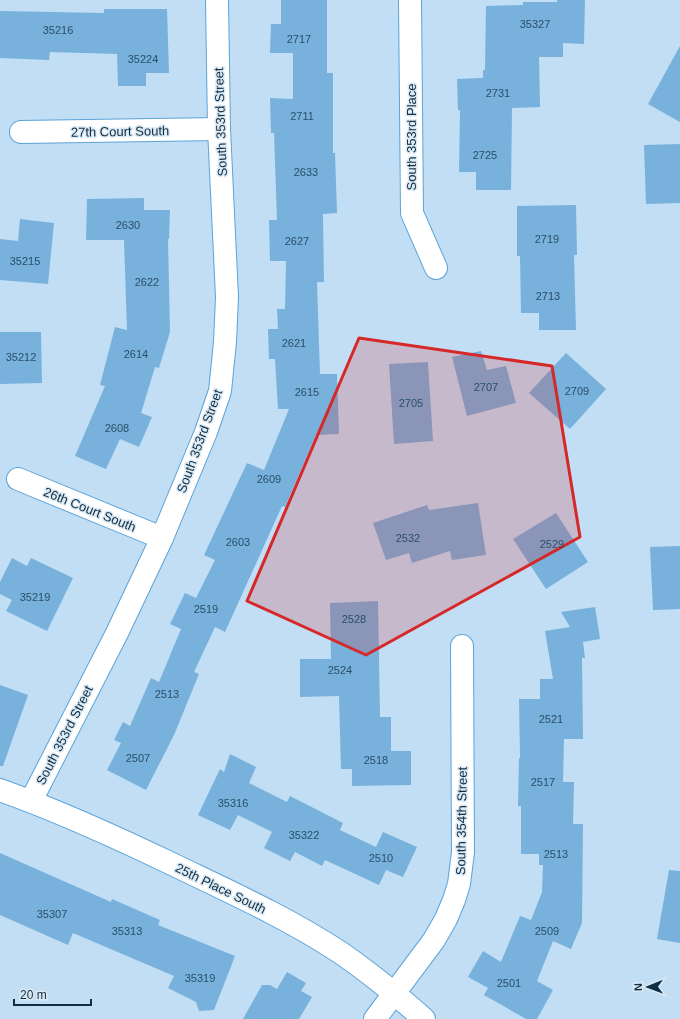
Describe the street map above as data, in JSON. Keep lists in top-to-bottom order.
{
  "streets": {
    "street": [
      "South 353rd Street",
      "27th Court South",
      "South 353rd Place",
      "26th Court South",
      "South 354th Street",
      "25th Place South"
    ]
  },
  "crossings": [
    ["South 353rd Street", "27th Court South"],
    ["South 353rd Street", "26th Court South"],
    ["South 353rd Street", "25th Place South"],
    ["South 354th Street", "25th Place South"]
  ],
  "house_numbers": [
    "35327",
    "35216",
    "2717",
    "35224",
    "2731",
    "2711",
    "2725",
    "2633",
    "2630",
    "2719",
    "2627",
    "35215",
    "2622",
    "2713",
    "2621",
    "2614",
    "35212",
    "2707",
    "2709",
    "2615",
    "2705",
    "2608",
    "2609",
    "2532",
    "2603",
    "2529",
    "35219",
    "2519",
    "2528",
    "2524",
    "2513",
    "2521",
    "2507",
    "2518",
    "2517",
    "35316",
    "35322",
    "2513",
    "2510",
    "35307",
    "35313",
    "2509",
    "35319",
    "2501"
  ],
  "scale_bar": "20 m",
  "north": "left"
}
